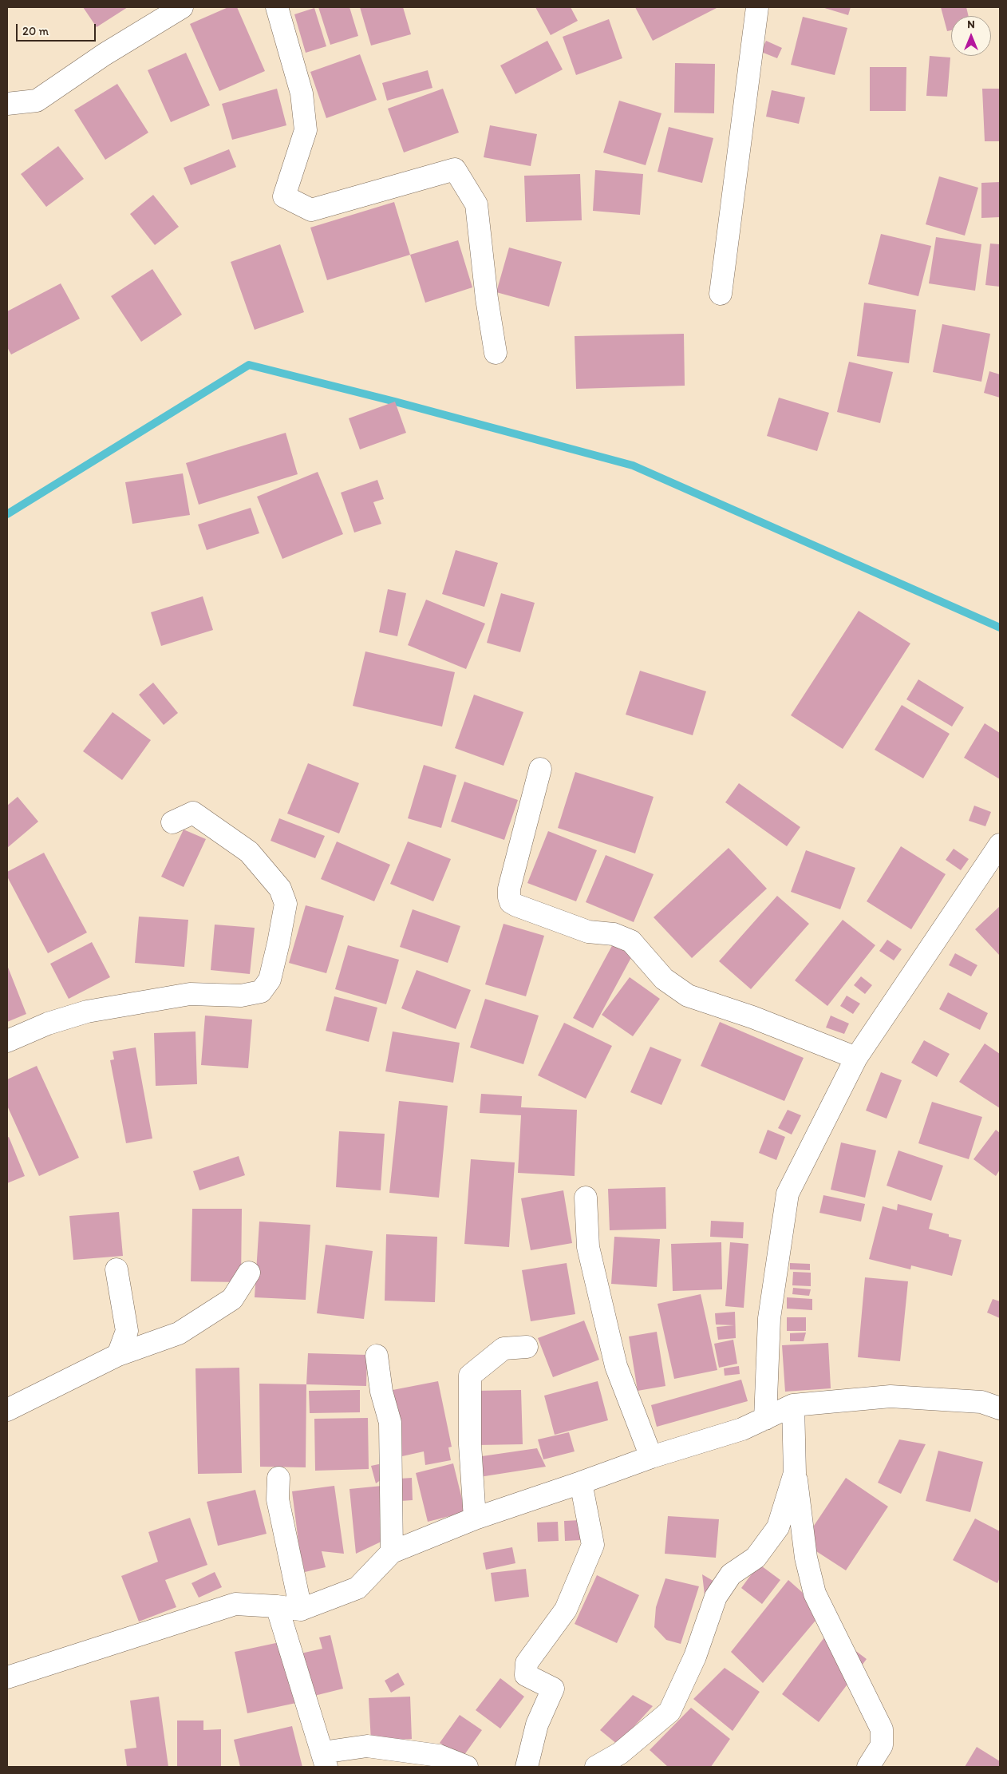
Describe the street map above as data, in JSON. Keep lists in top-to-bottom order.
{
  "scale_bar": "20 m",
  "north": "top"
}
